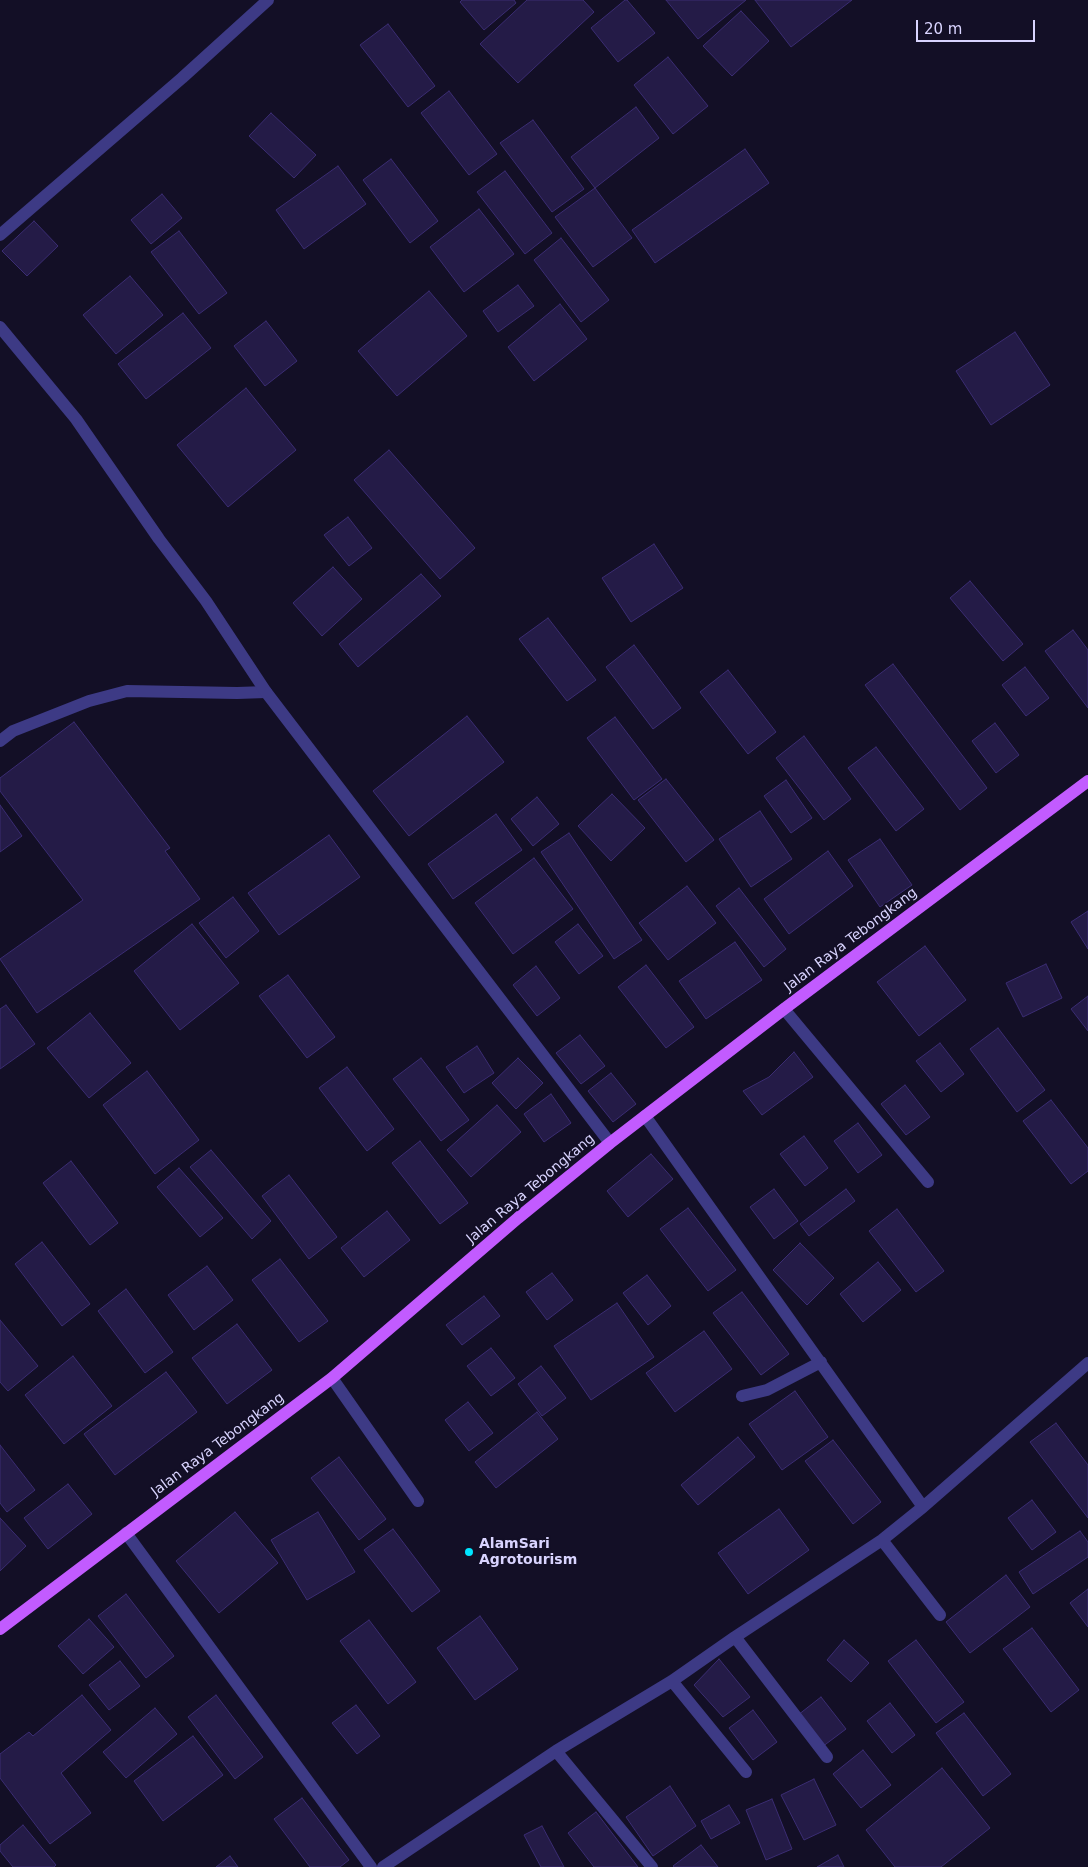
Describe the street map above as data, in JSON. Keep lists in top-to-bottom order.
{
  "streets": {
    "main road": ["Jalan Raya Tebongkang"]
  },
  "places": ["AlamSari Agrotourism"],
  "scale_bar": "20 m"
}
